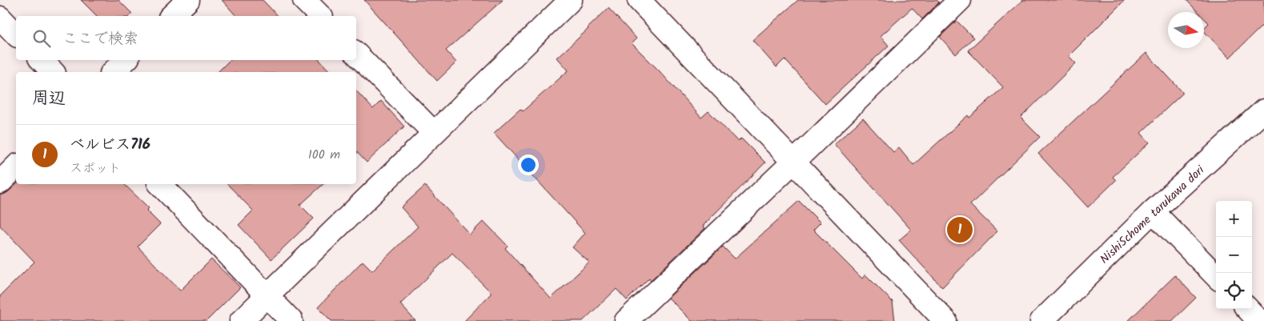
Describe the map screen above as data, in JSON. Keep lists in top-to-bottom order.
{
  "streets": {
    "street": ["Nishi5chome tarukawa dori"]
  },
  "north": "right",
  "page": {
    "search": "ここで検索",
    "heading": "周辺",
    "list": [
      {
        "mark": "1",
        "name": "ベルビス716",
        "note": "スポット",
        "value": "100 m"
      }
    ],
    "map_buttons": ["+", "−"],
    "pins": "1"
  }
}
